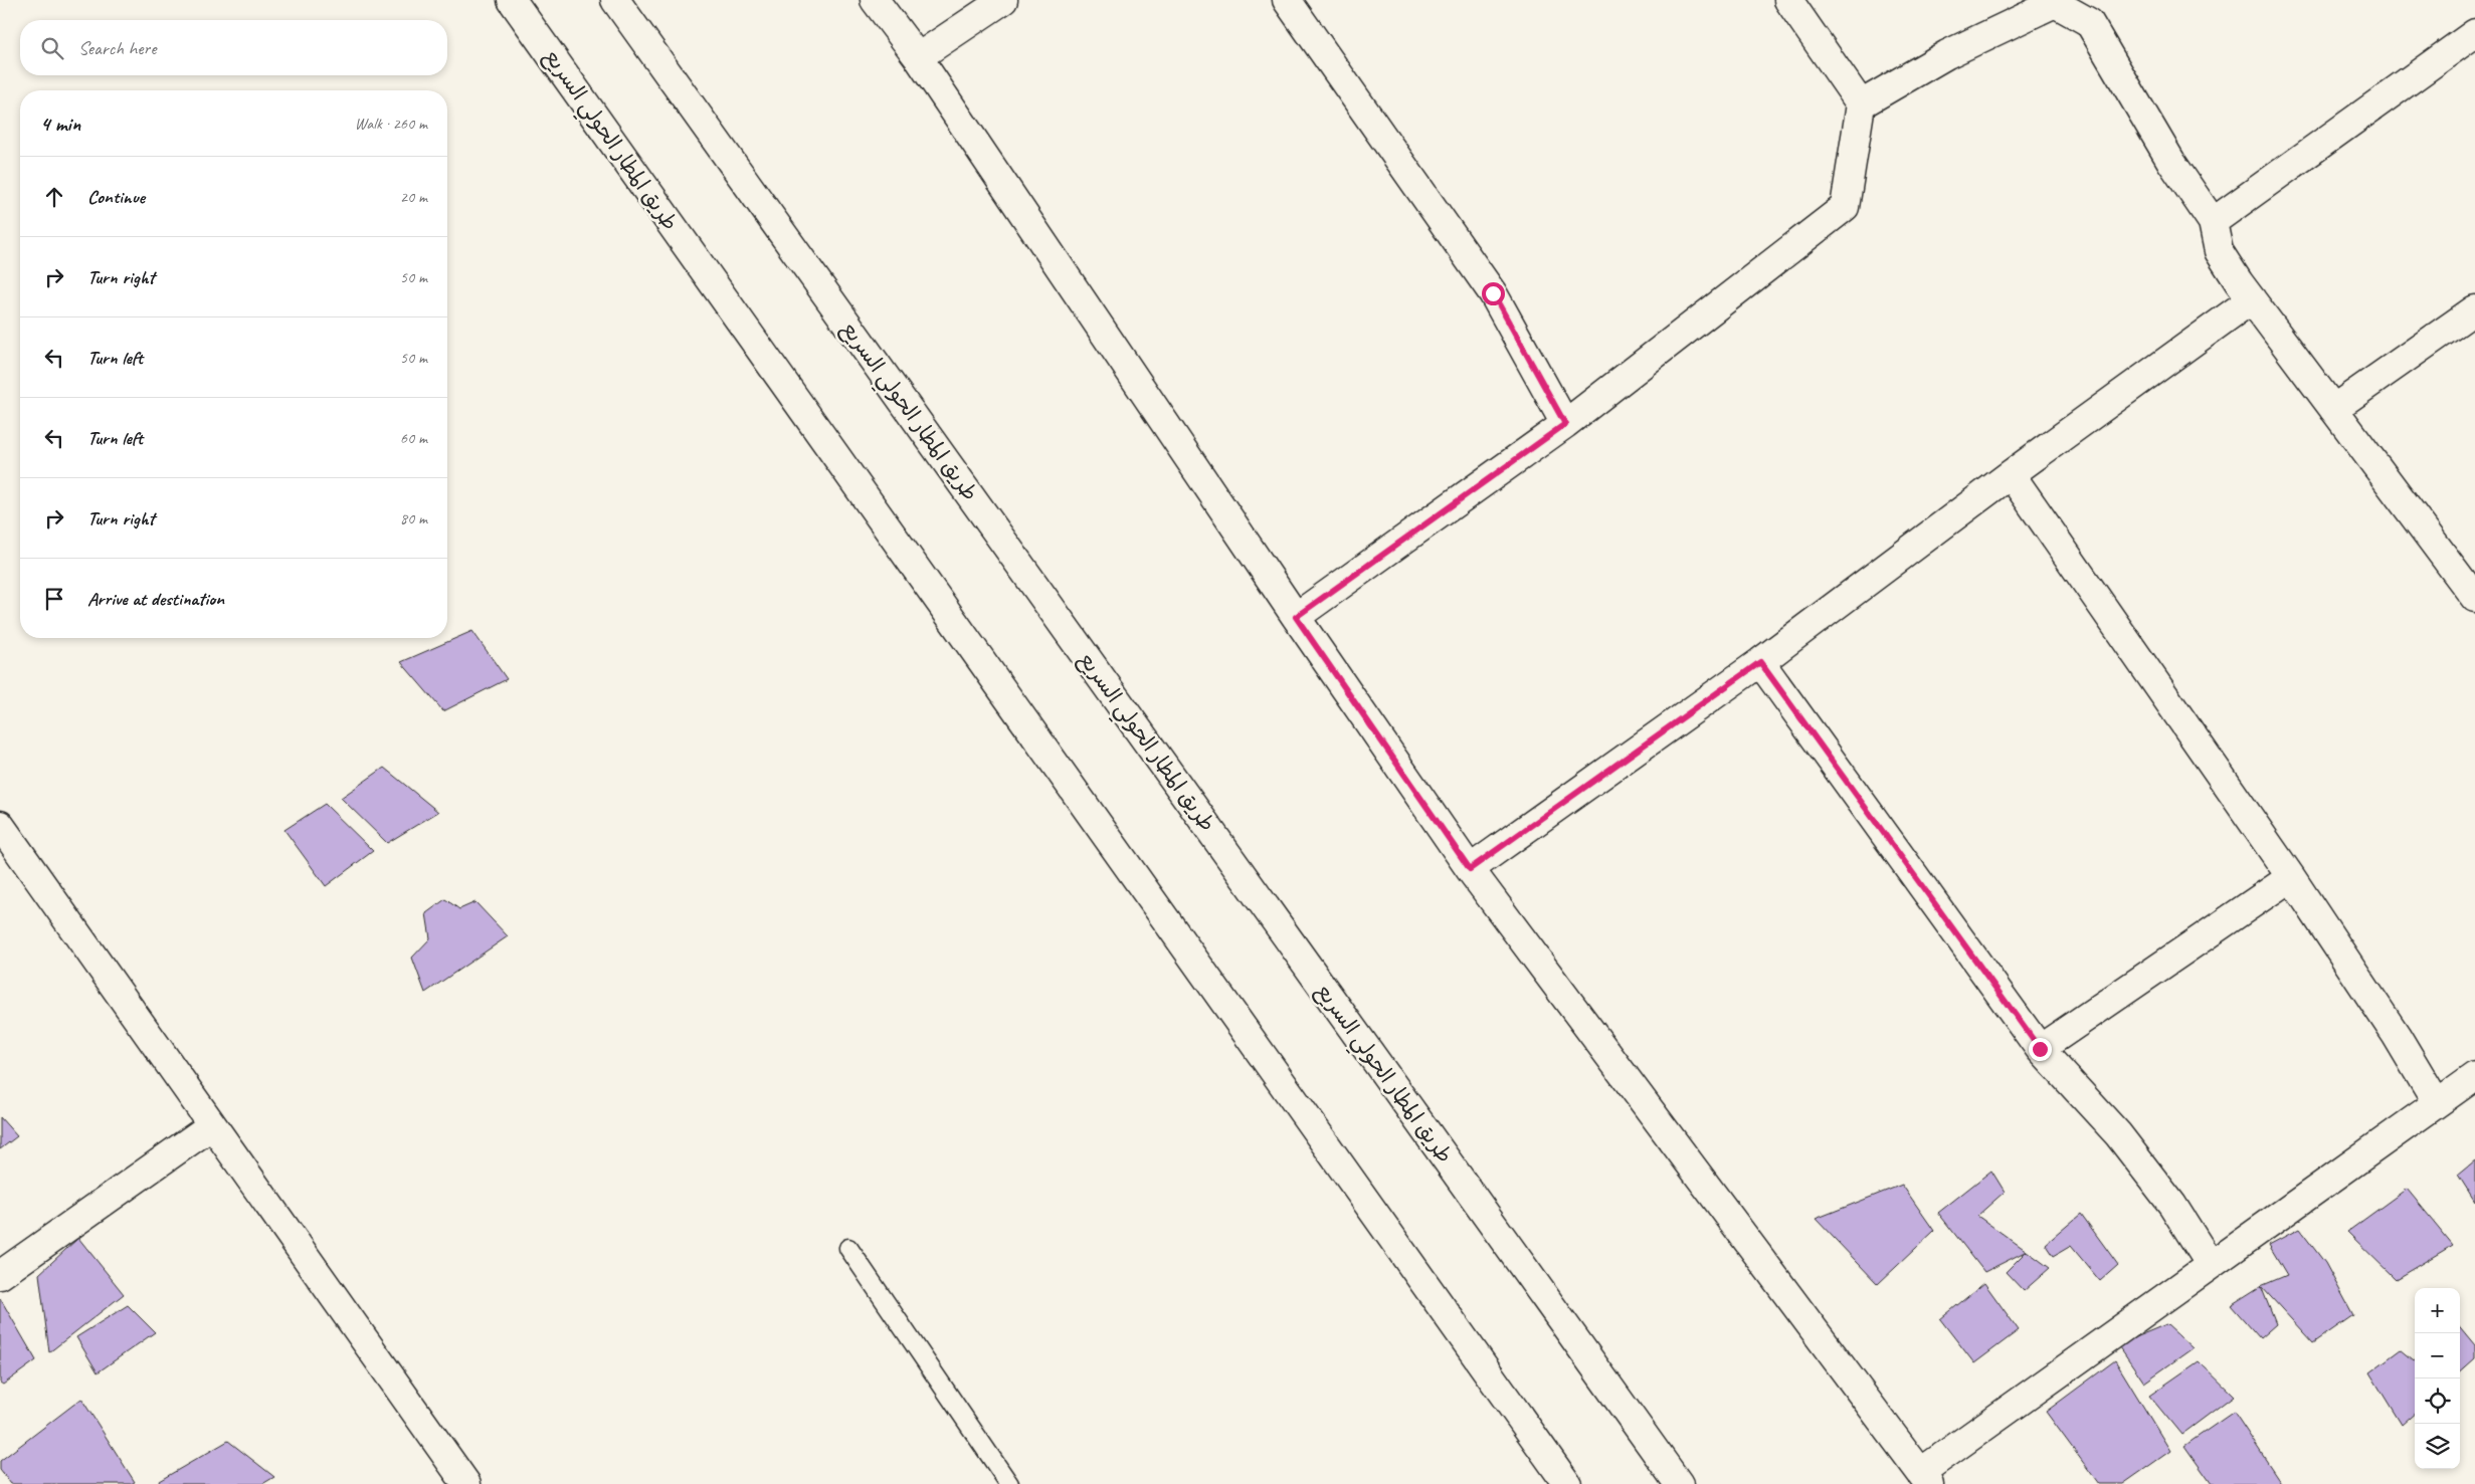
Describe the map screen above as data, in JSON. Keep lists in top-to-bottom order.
{
  "streets": {
    "main road": ["طريق المطار الحولي السريع"]
  },
  "page": {
    "search": "Search here",
    "heading": ["4 min", "Walk · 260 m"],
    "list": [
      ["Continue", "20 m"],
      ["Turn right", "50 m"],
      ["Turn left", "50 m"],
      ["Turn left", "60 m"],
      ["Turn right", "80 m"],
      "Arrive at destination"
    ],
    "map_buttons": ["+", "−"]
  }
}
